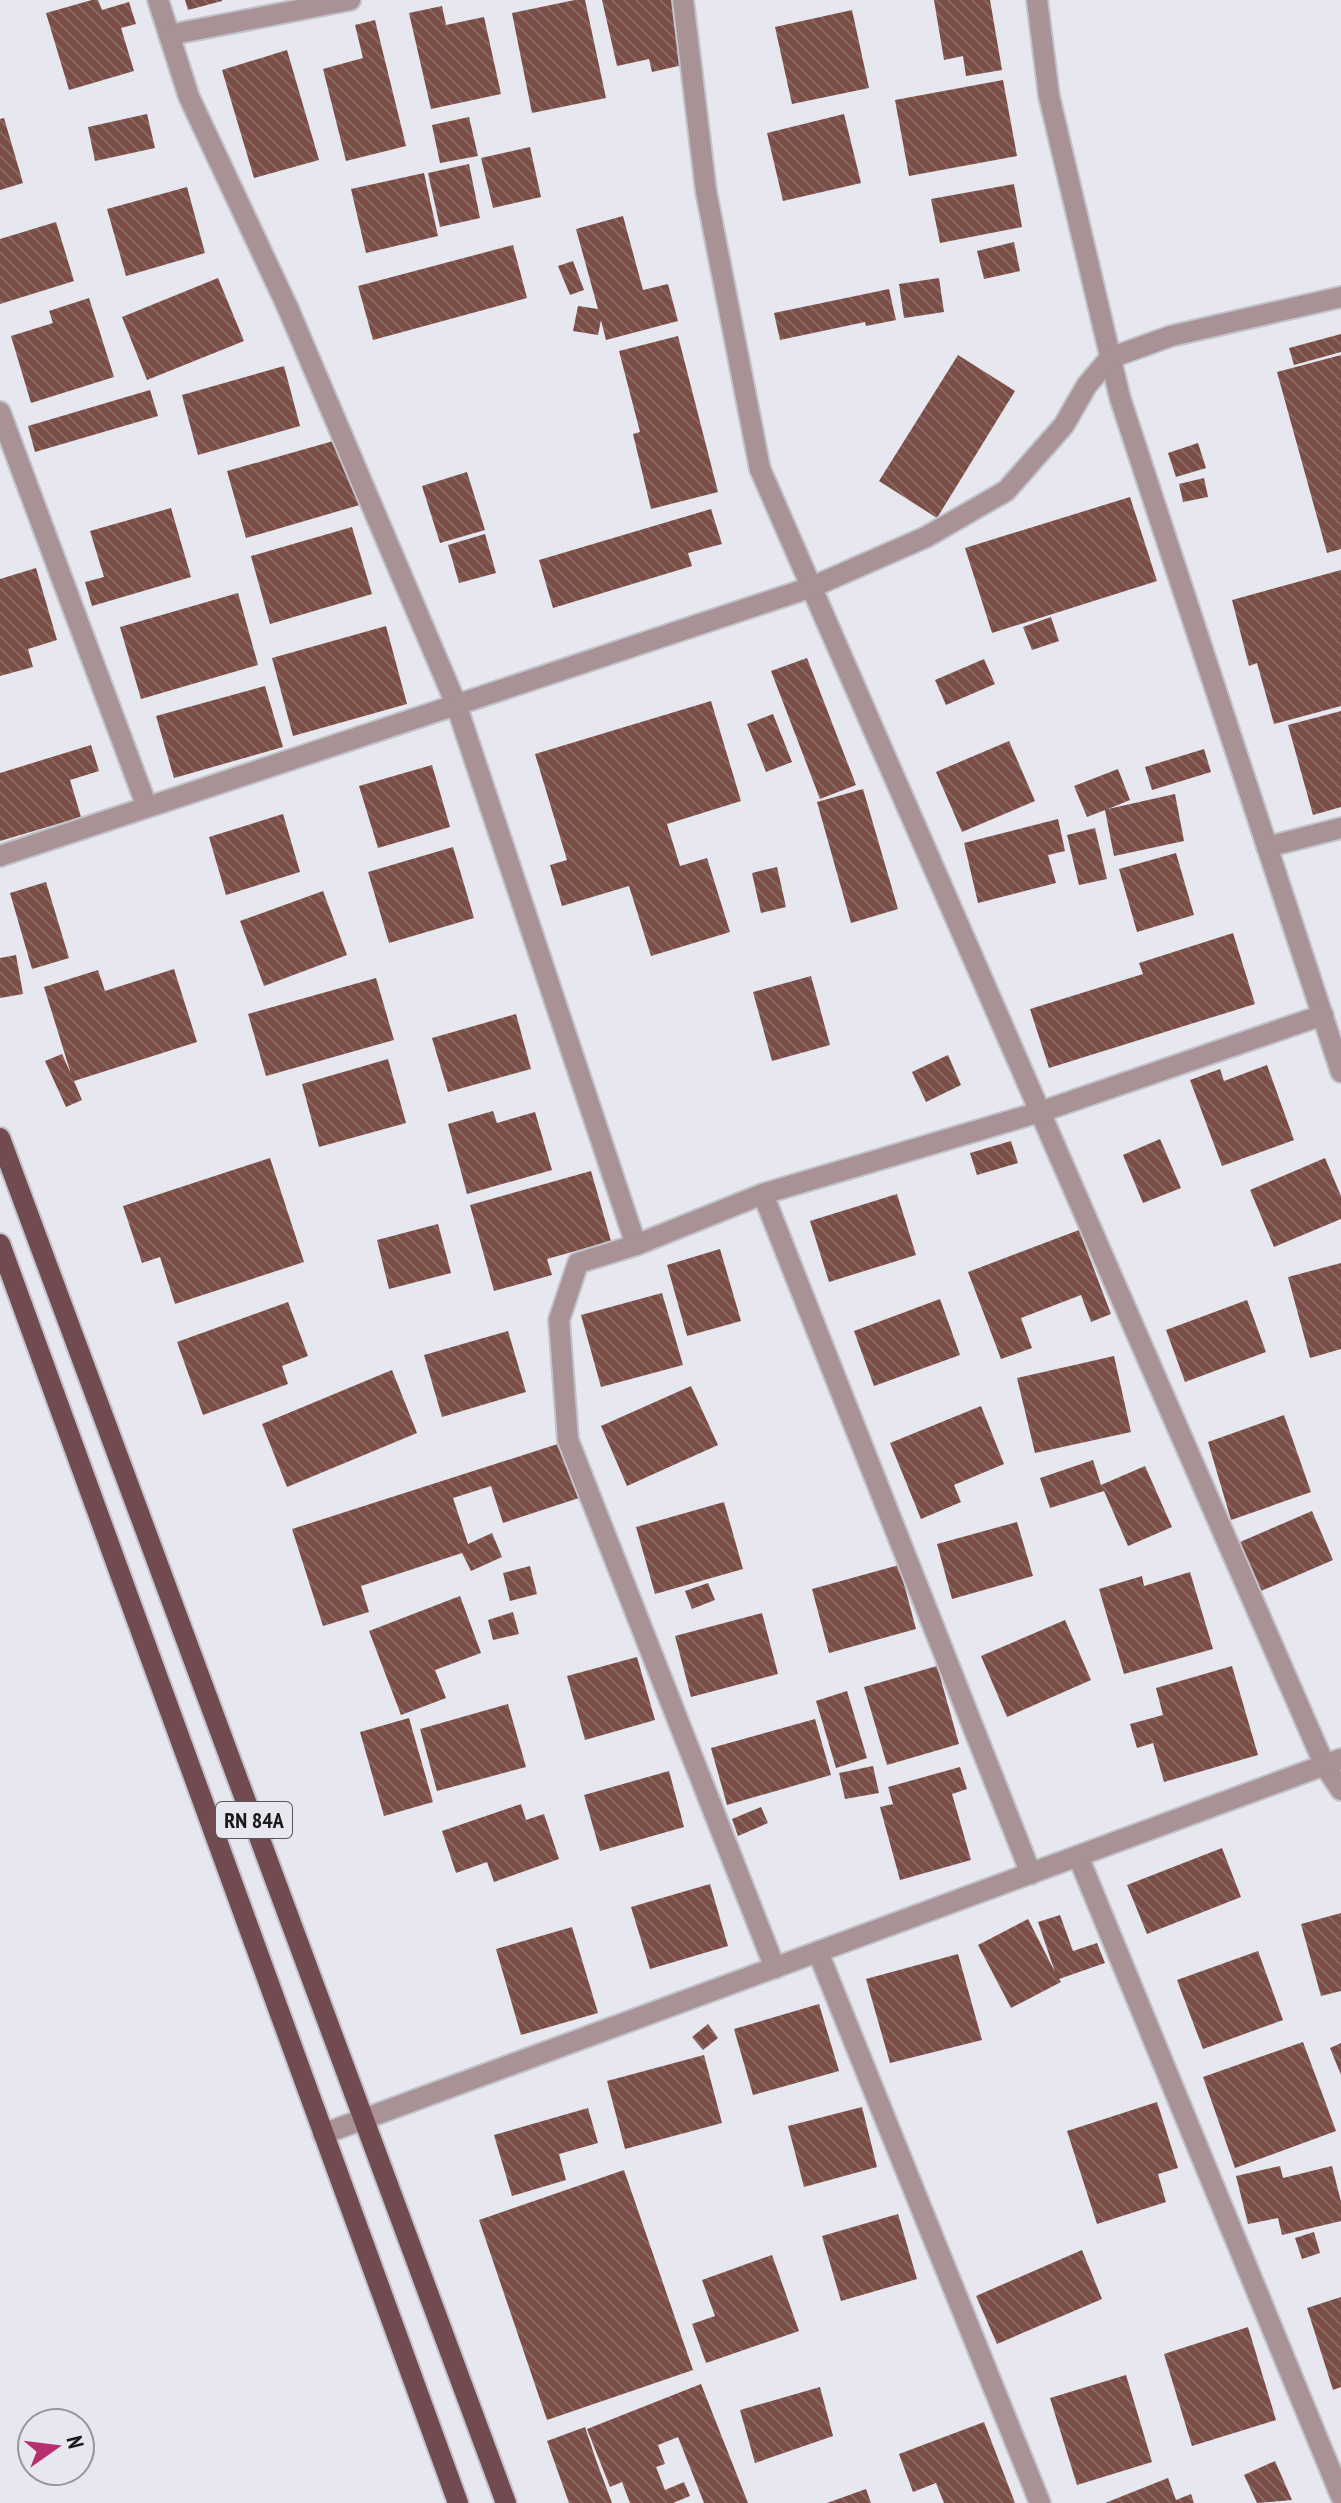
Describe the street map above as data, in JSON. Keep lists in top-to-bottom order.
{
  "streets": {
    "main road": ["RN 84A"]
  },
  "north": "right"
}
